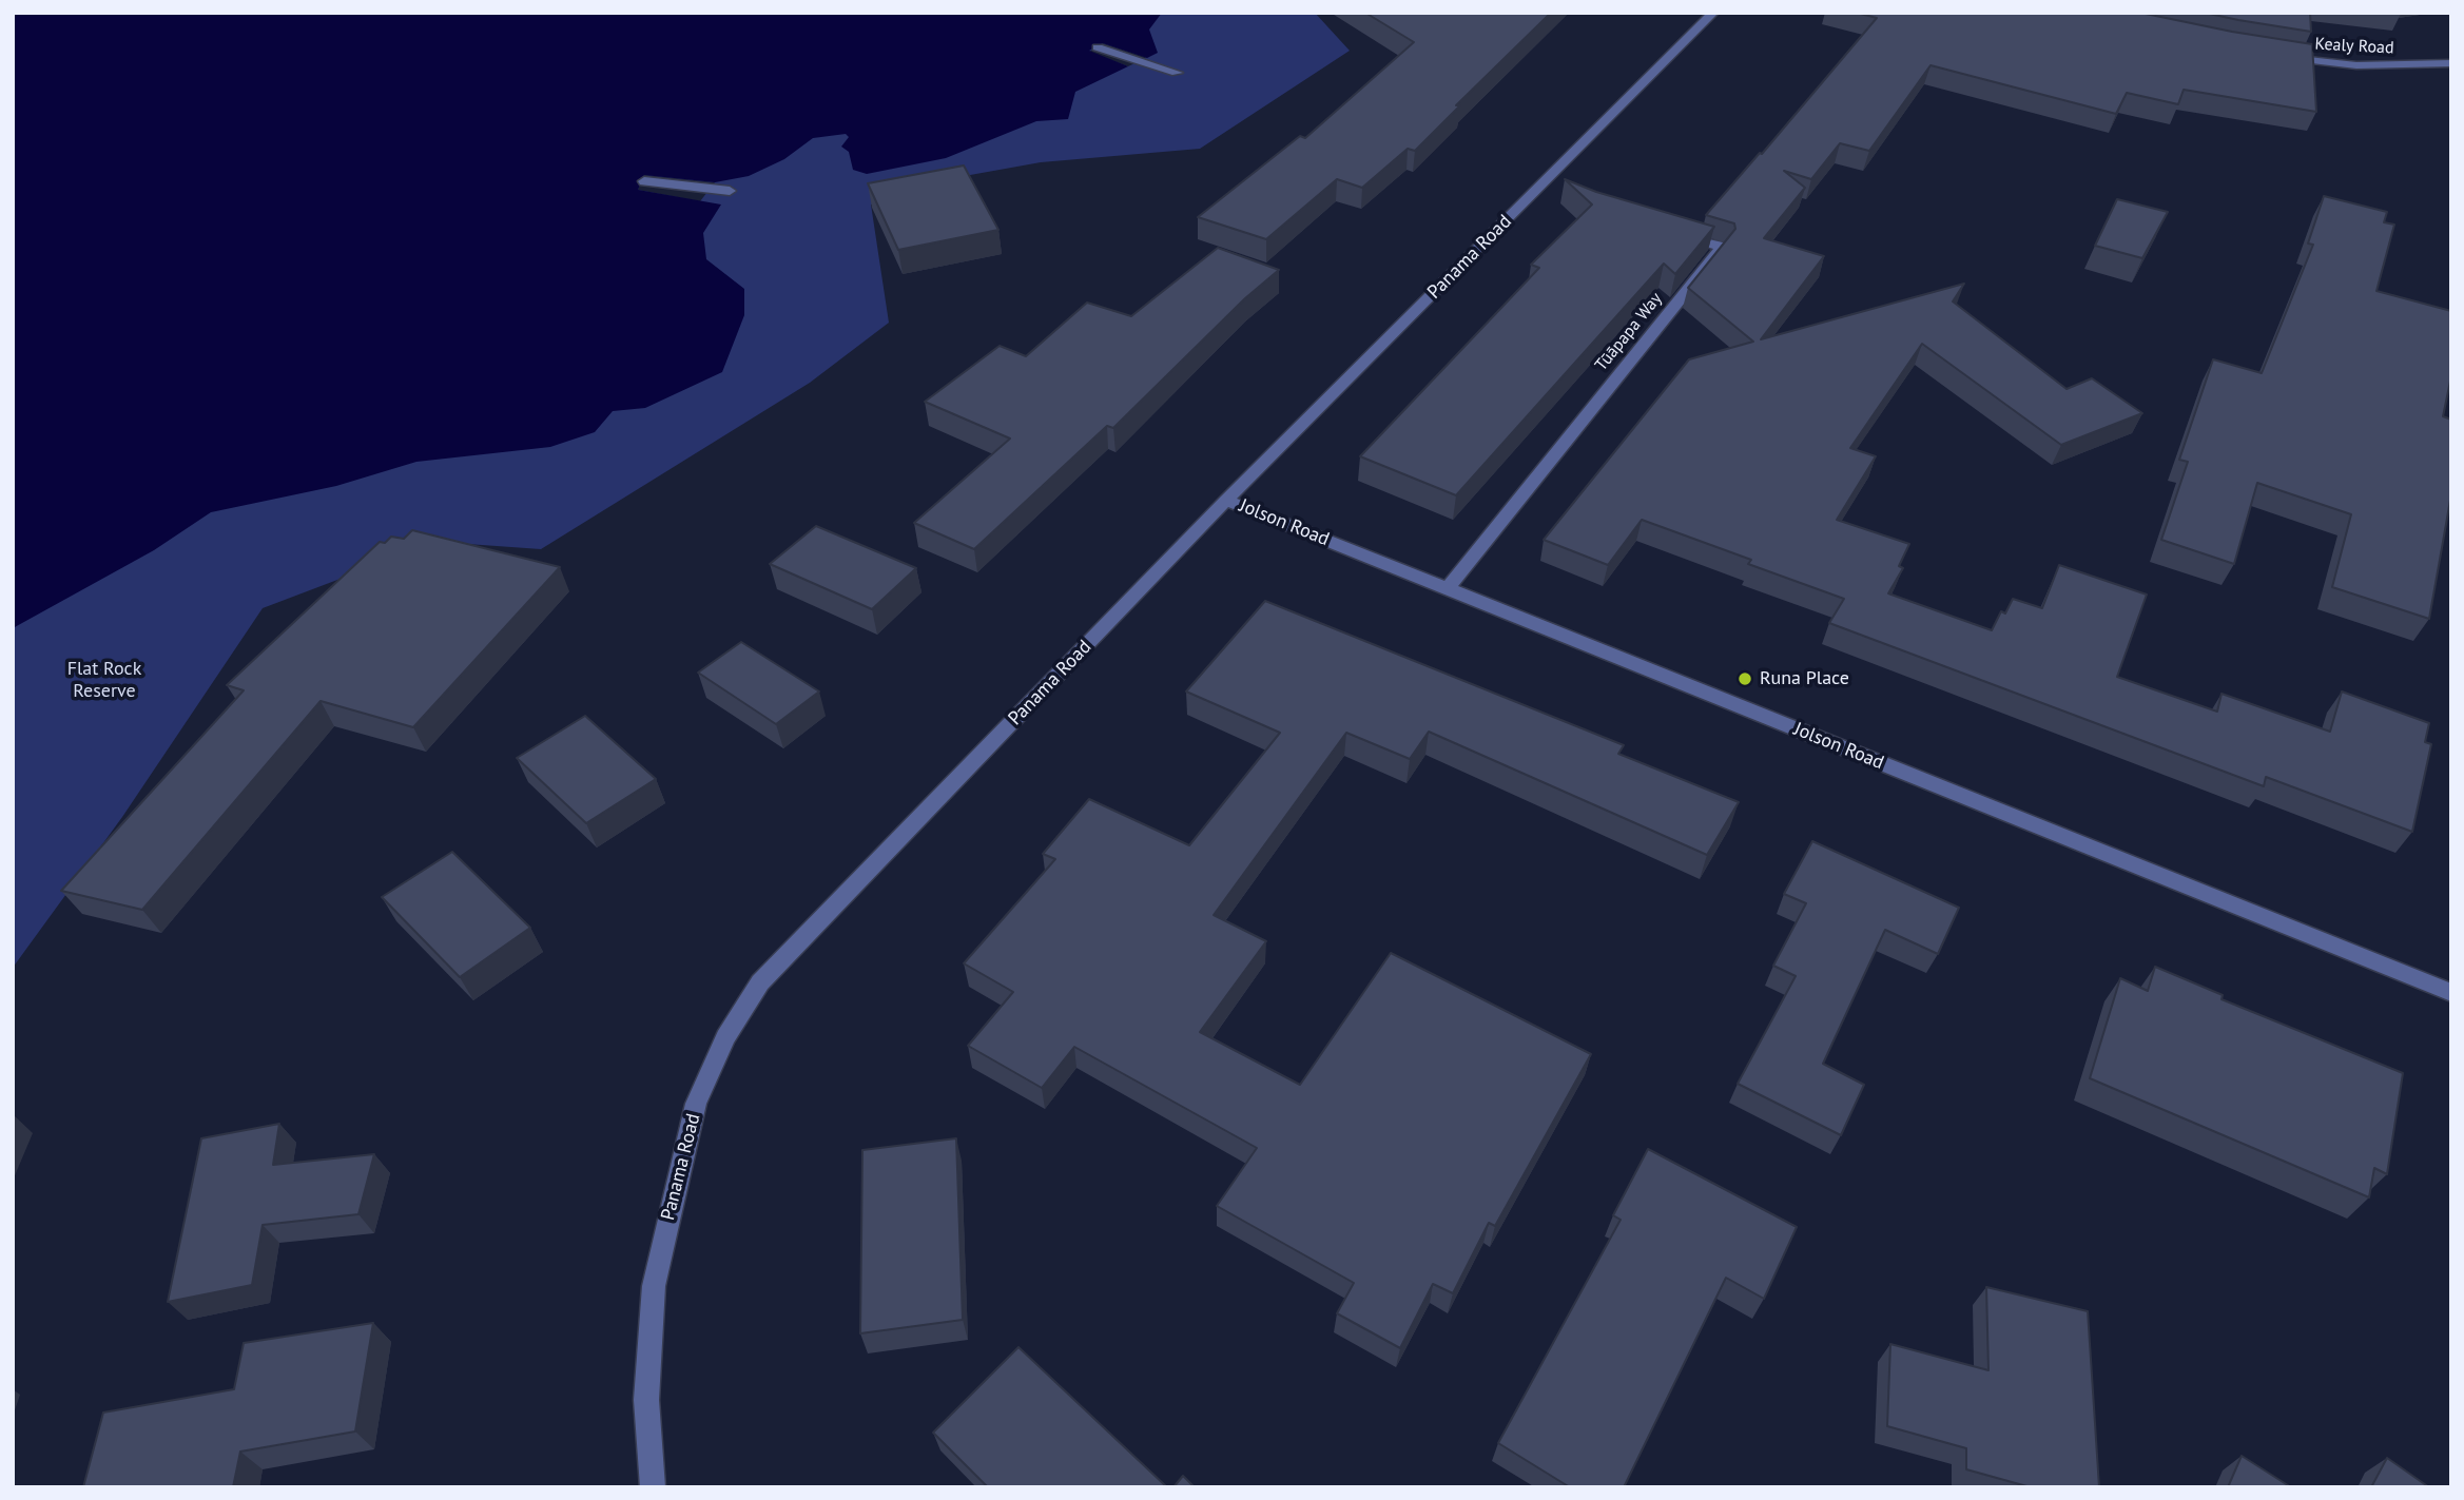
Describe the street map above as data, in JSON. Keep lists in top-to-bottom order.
{
  "streets": {
    "street": [
      "Kealy Road",
      "Panama Road",
      "Tūāpapa Way",
      "Jolson Road"
    ]
  },
  "crossings": [
    ["Panama Road", "Jolson Road"],
    ["Tūāpapa Way", "Jolson Road"]
  ],
  "parks": ["Flat Rock Reserve"],
  "places": ["Runa Place"]
}
